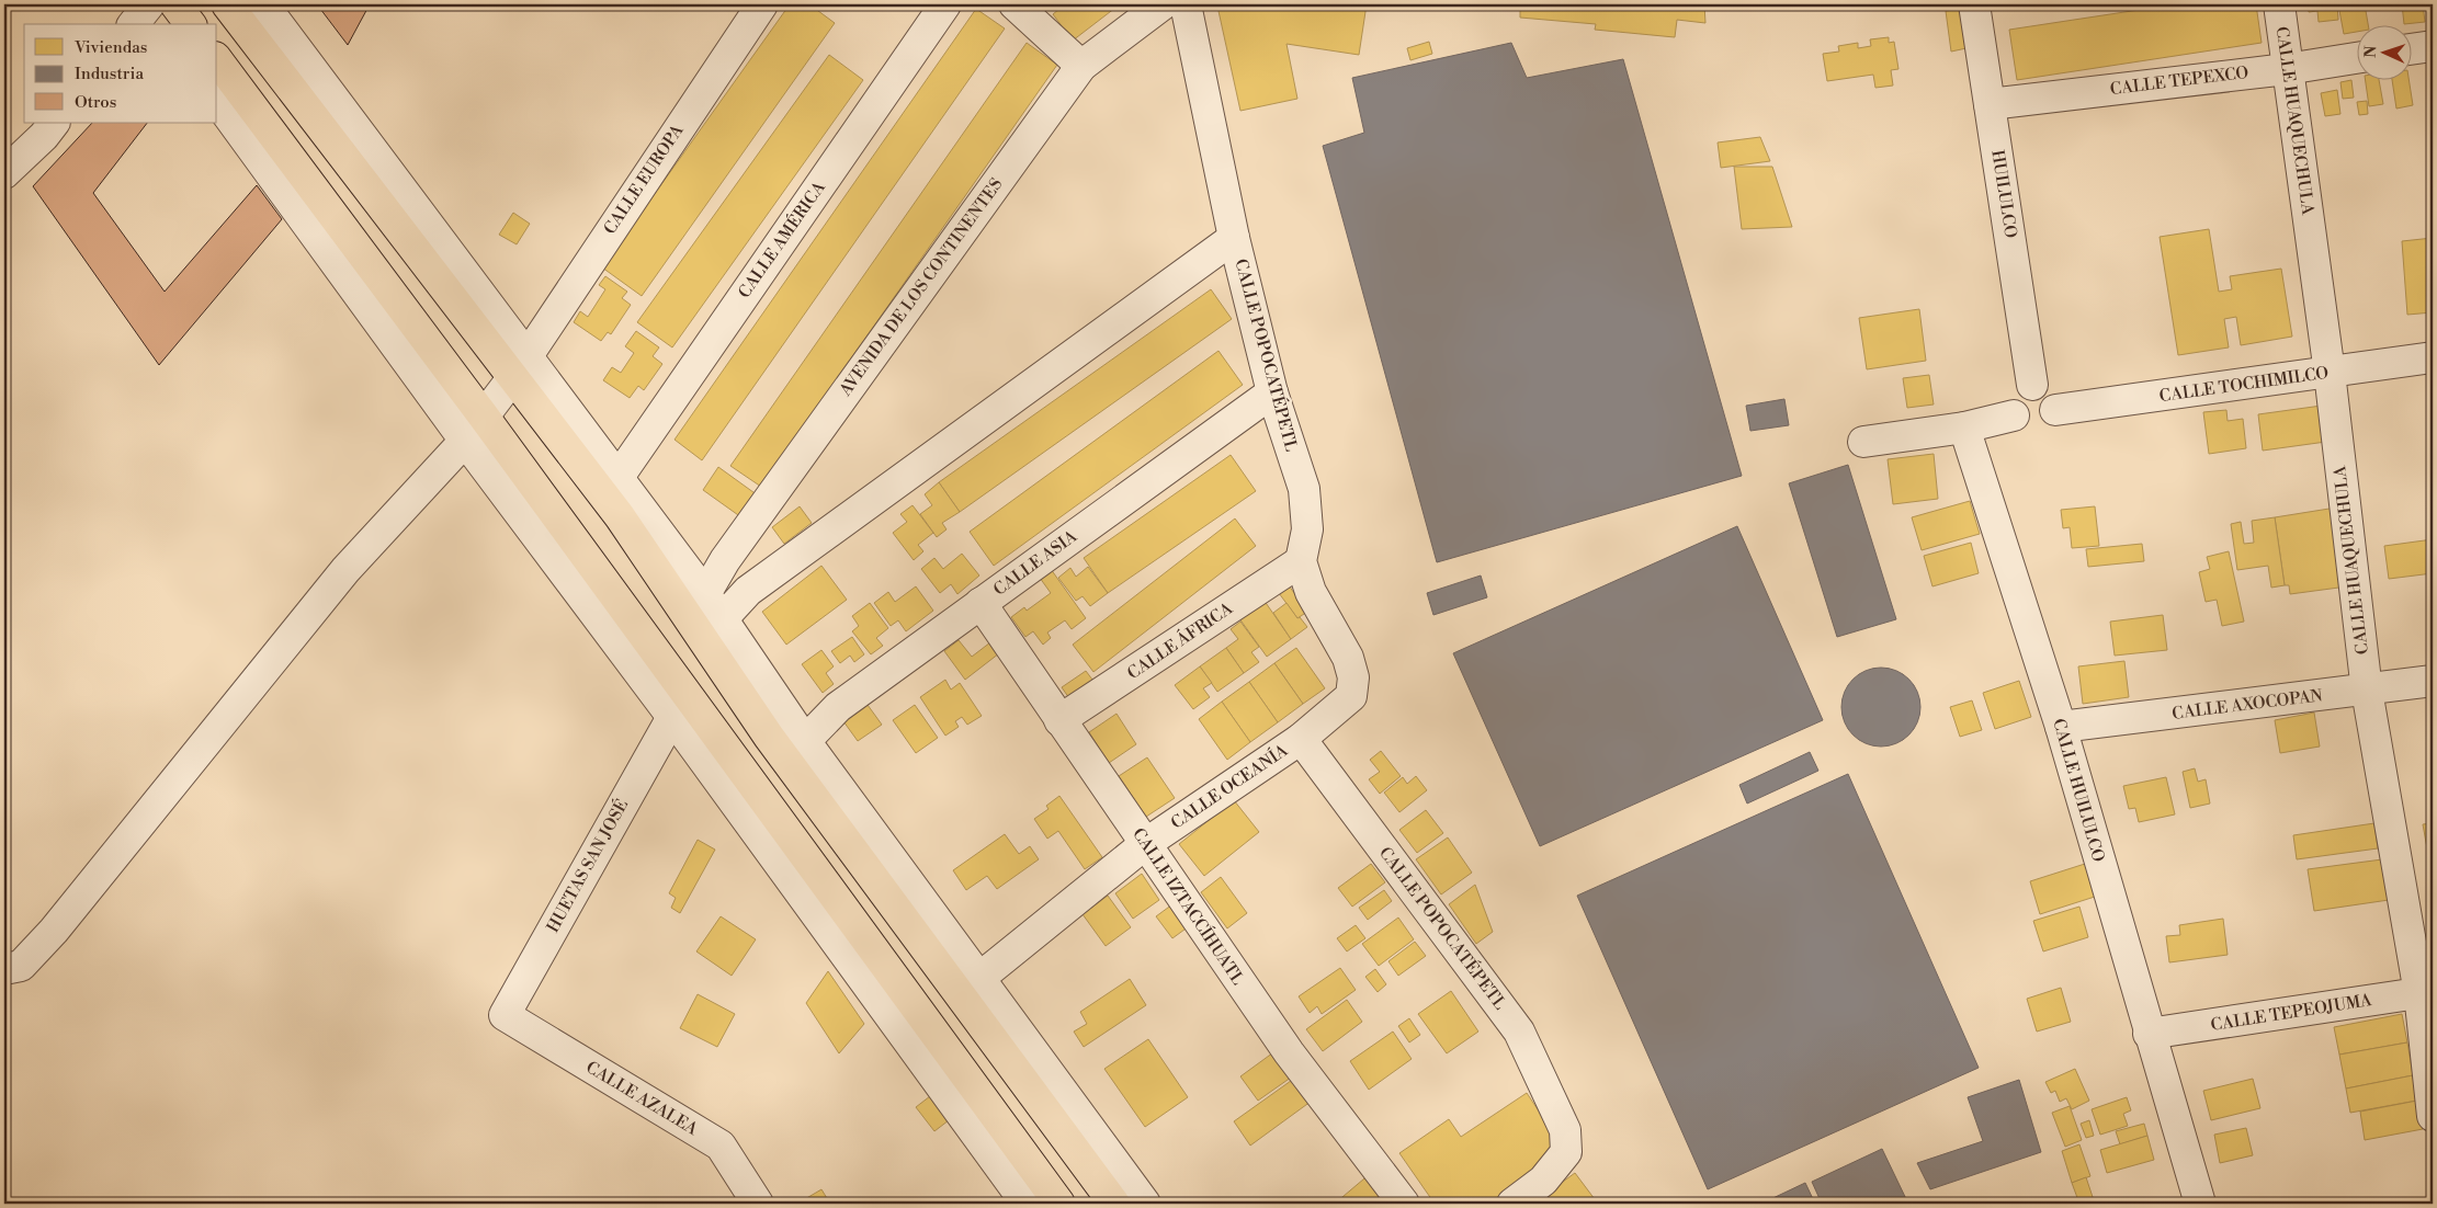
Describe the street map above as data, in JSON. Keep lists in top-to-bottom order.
{
  "streets": {
    "street": [
      "CALLE TEPEXCO",
      "CALLE HUAQUECHULA",
      "CALLE EUROPA",
      "HUILULCO",
      "CALLE AMÉRICA",
      "AVENIDA DE LOS CONTINENTES",
      "CALLE POPOCATÉPETL",
      "CALLE TOCHIMILCO",
      "CALLE ASIA",
      "CALLE ÁFRICA",
      "CALLE AXOCOPAN",
      "CALLE OCEANÍA",
      "CALLE HUILULCO",
      "HUETAS SAN JOSÉ",
      "CALLE IZTACCÍHUATL",
      "CALLE TEPEOJUMA",
      "CALLE AZALEA"
    ]
  },
  "crossings": [
    ["CALLE TEPEXCO", "CALLE HUAQUECHULA"],
    ["CALLE TEPEXCO", "HUILULCO"],
    ["CALLE HUAQUECHULA", "CALLE TOCHIMILCO"],
    ["CALLE HUAQUECHULA", "CALLE AXOCOPAN"],
    ["CALLE HUAQUECHULA", "CALLE TEPEOJUMA"],
    ["HUILULCO", "CALLE TOCHIMILCO"],
    ["CALLE POPOCATÉPETL", "CALLE ASIA"],
    ["CALLE POPOCATÉPETL", "CALLE ÁFRICA"],
    ["CALLE POPOCATÉPETL", "CALLE OCEANÍA"],
    ["CALLE ASIA", "CALLE IZTACCÍHUATL"],
    ["CALLE ÁFRICA", "CALLE IZTACCÍHUATL"],
    ["CALLE AXOCOPAN", "CALLE HUILULCO"],
    ["CALLE OCEANÍA", "CALLE IZTACCÍHUATL"],
    ["CALLE HUILULCO", "CALLE TEPEOJUMA"],
    ["HUETAS SAN JOSÉ", "CALLE AZALEA"]
  ],
  "legend": ["Viviendas", "Industria", "Otros"],
  "north": "left"
}
